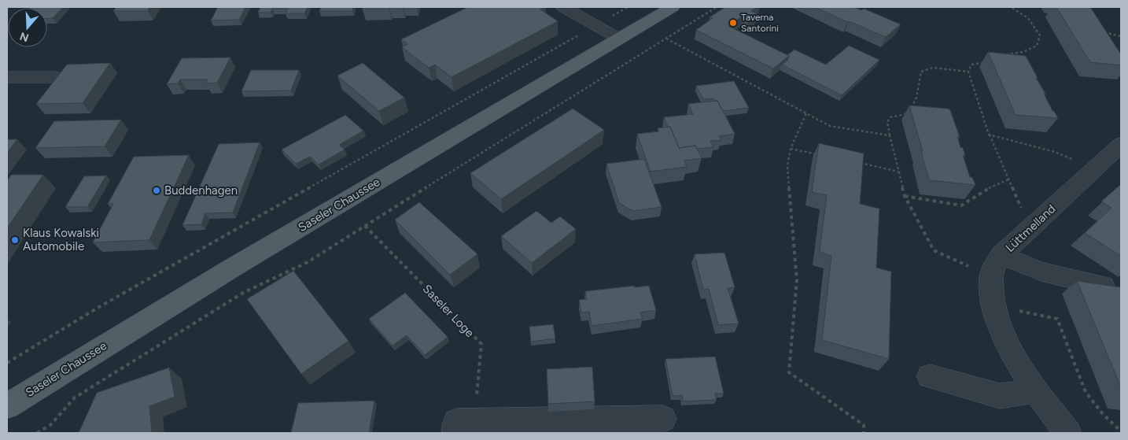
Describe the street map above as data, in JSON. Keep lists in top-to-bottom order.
{
  "streets": {
    "main road": ["Saseler Chaussee"],
    "street": ["Lüttmelland"],
    "path": ["Saseler Loge"]
  },
  "places": ["Taverna Santorini", "Buddenhagen", "Klaus Kowalski Automobile"],
  "north": "bottom"
}
